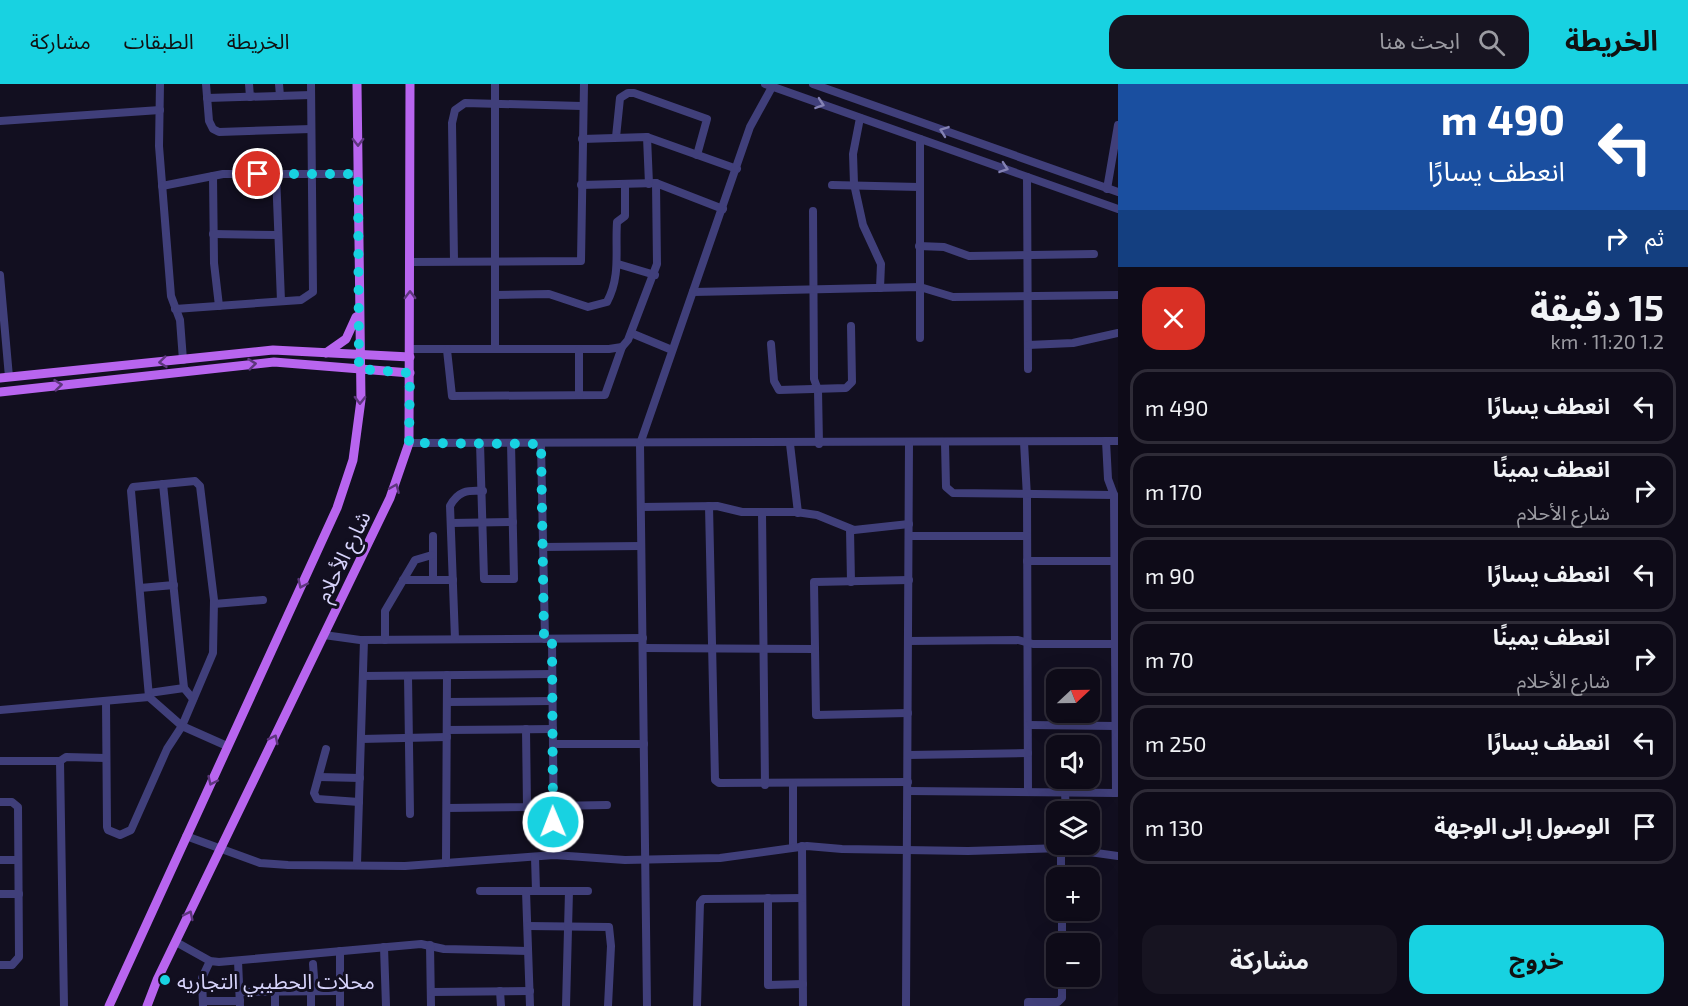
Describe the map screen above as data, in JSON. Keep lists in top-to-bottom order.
{
  "streets": {
    "main road": ["شارع الأحلام"]
  },
  "places": ["محلات الحطيبي التجاريه"],
  "north": "right",
  "page": {
    "header": "الخريطة",
    "search": "ابحث هنا",
    "nav": ["الخريطة", "الطبقات", "مشاركة"],
    "turn": ["490 m", "انعطف يسارًا"],
    "then": "ثم",
    "heading": ["15 دقيقة", "1.2 km · 11:20"],
    "list": [
      {
        "name": "انعطف يسارًا",
        "value": "490 m"
      },
      {
        "name": "انعطف يمينًا",
        "note": "شارع الأحلام",
        "value": "170 m"
      },
      {
        "name": "انعطف يسارًا",
        "value": "90 m"
      },
      {
        "name": "انعطف يمينًا",
        "note": "شارع الأحلام",
        "value": "70 m"
      },
      {
        "name": "انعطف يسارًا",
        "value": "250 m"
      },
      {
        "name": "الوصول إلى الوجهة",
        "value": "130 m"
      }
    ],
    "map_buttons": ["+", "−"],
    "buttons": ["خروج", "مشاركة"]
  }
}
